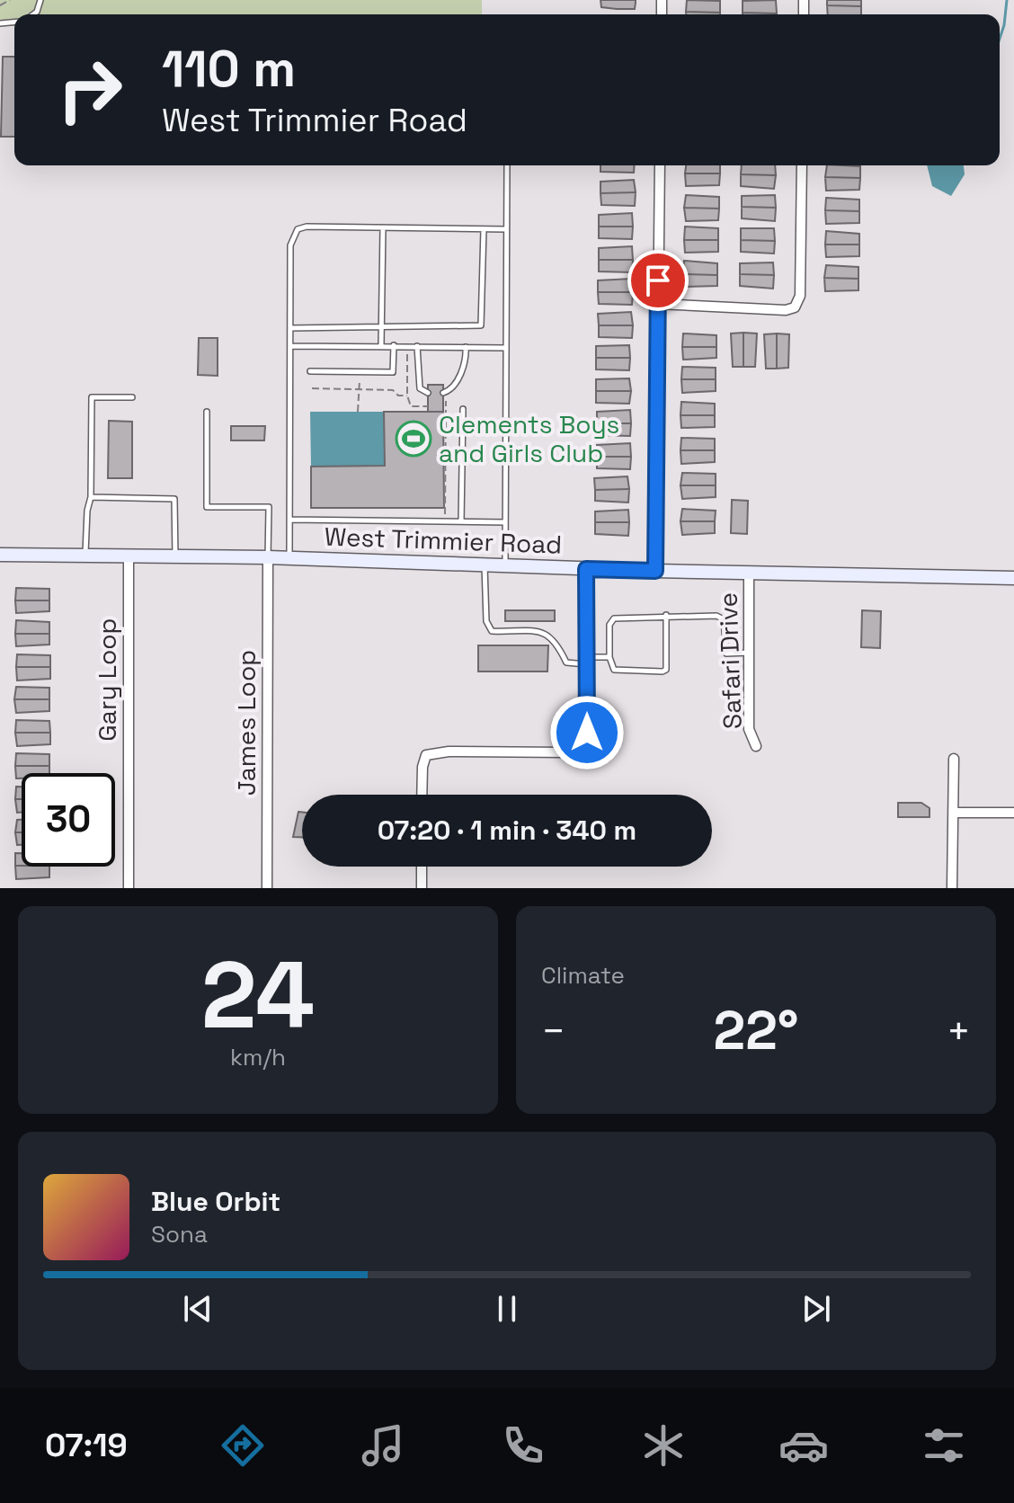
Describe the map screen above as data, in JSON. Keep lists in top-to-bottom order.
{
  "streets": {
    "main road": ["West Trimmier Road"],
    "street": ["Safari Drive", "Gary Loop", "James Loop"]
  },
  "crossings": [
    ["West Trimmier Road", "Safari Drive"],
    ["West Trimmier Road", "Gary Loop"],
    ["West Trimmier Road", "James Loop"]
  ],
  "places": {
    "sports": ["Clements Boys and Girls Club"]
  },
  "page": {
    "turn": ["110 m", "West Trimmier Road"],
    "limit": "30",
    "trip": "07:20 · 1 min · 340 m",
    "tile": [
      ["24", "km/h"],
      "Climate"
    ],
    "heat": ["−", "22°", "+"],
    "song": ["Blue Orbit", "Sona"],
    "tabs": "07:19"
  }
}
